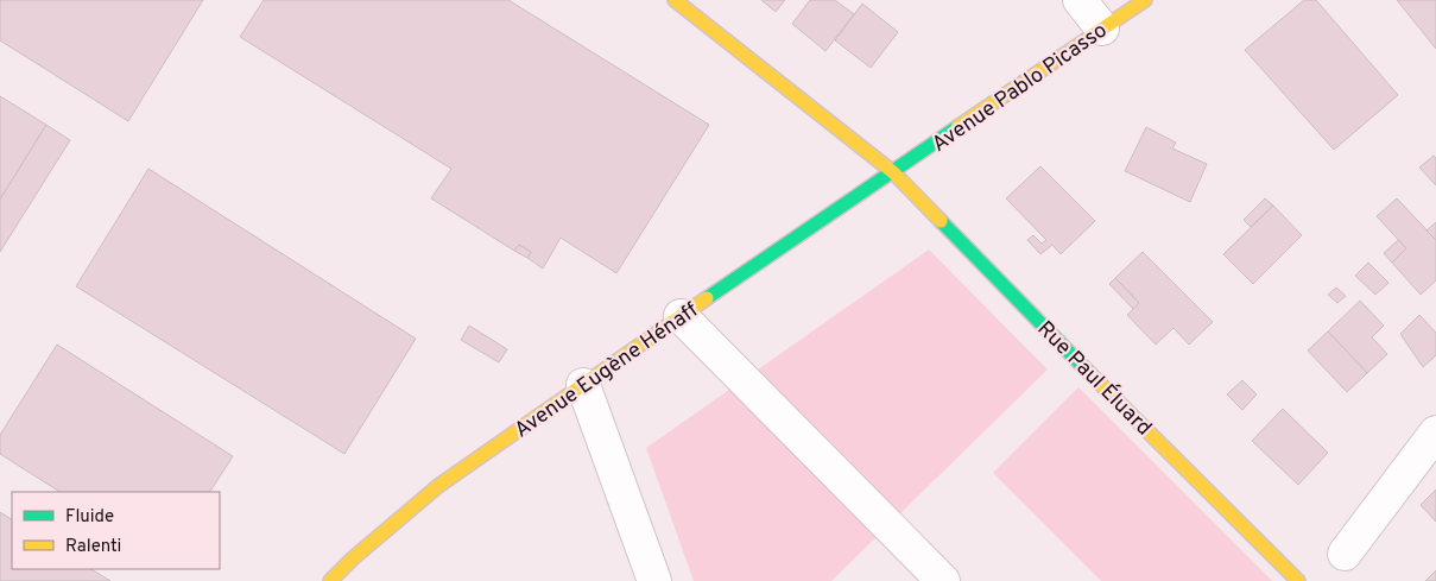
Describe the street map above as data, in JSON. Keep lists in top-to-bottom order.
{
  "streets": {
    "main road": ["Avenue Pablo Picasso", "Avenue Eugène Hénaff", "Rue Paul Éluard"]
  },
  "crossings": [
    ["Avenue Pablo Picasso", "Avenue Eugène Hénaff"],
    ["Avenue Pablo Picasso", "Rue Paul Éluard"],
    ["Avenue Eugène Hénaff", "Rue Paul Éluard"]
  ],
  "legend": ["Fluide", "Ralenti"]
}
